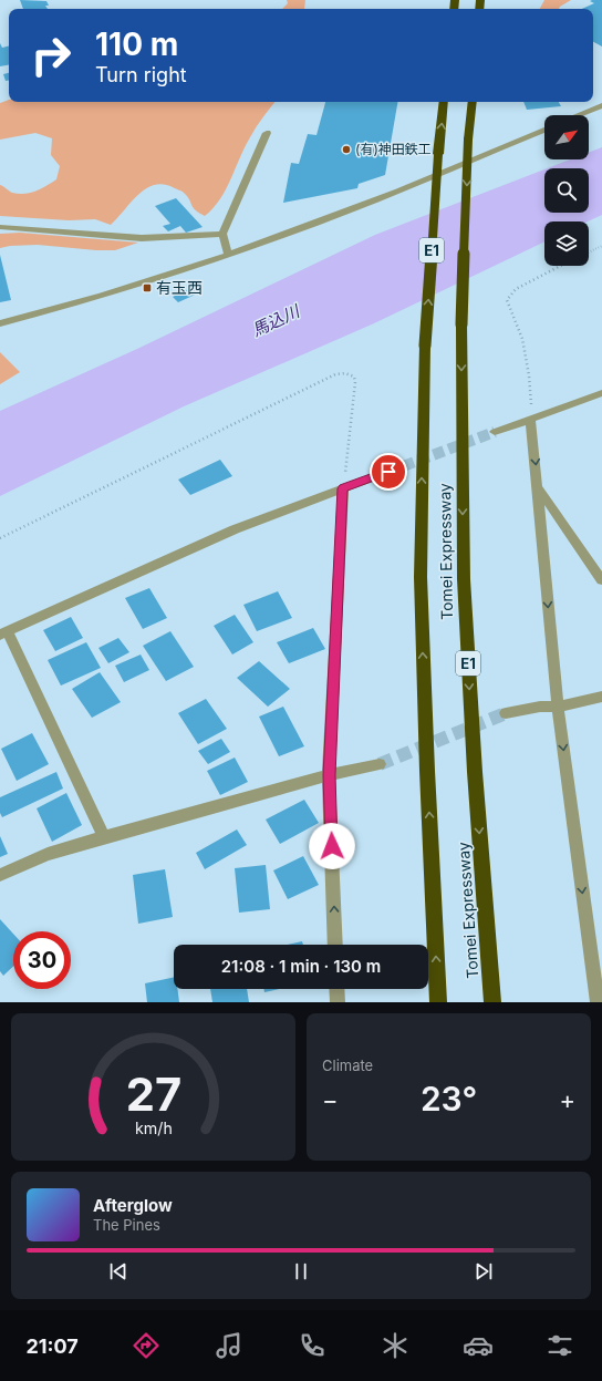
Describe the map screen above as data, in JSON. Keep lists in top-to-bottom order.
{
  "streets": {
    "highway": ["E1", "Tomei Expressway"]
  },
  "water": ["馬込川"],
  "places": {
    "other": ["(有)神田鉄工"],
    "transit": ["有玉西"]
  },
  "north": "top right",
  "page": {
    "turn": ["110 m", "Turn right"],
    "limit": "30",
    "trip": "21:08 · 1 min · 130 m",
    "tile": "Climate",
    "heat": ["−", "23°", "+"],
    "song": ["Afterglow", "The Pines"],
    "tabs": "21:07",
    "gauge": ["27", "km/h"]
  }
}
